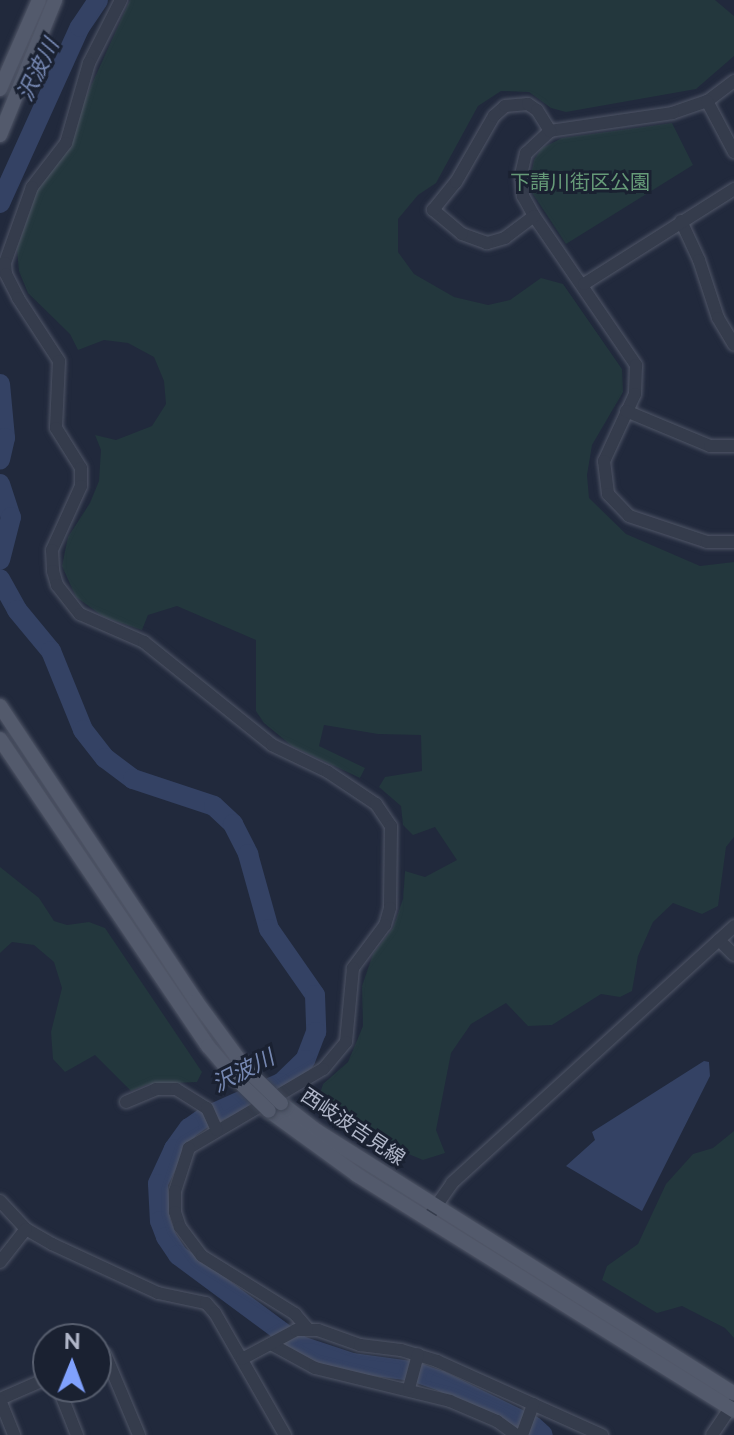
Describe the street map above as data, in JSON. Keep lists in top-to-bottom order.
{
  "streets": {
    "main road": ["西岐波吉見線"]
  },
  "water": ["沢波川"],
  "parks": ["下請川街区公園"],
  "north": "top"
}
